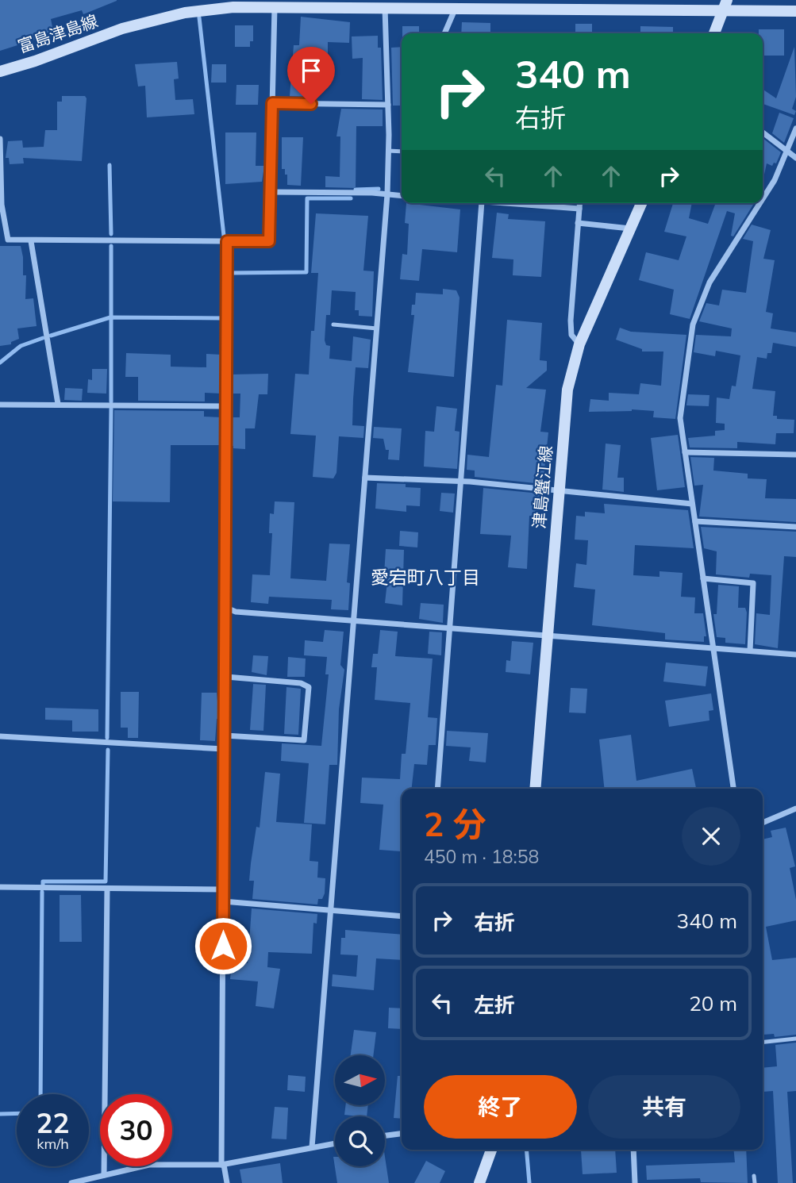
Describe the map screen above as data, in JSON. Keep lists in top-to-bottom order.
{
  "streets": {
    "main road": ["富島津島線", "津島蟹江線"]
  },
  "districts": ["愛宕町八丁目"],
  "north": "right",
  "page": {
    "turn": ["340 m", "右折"],
    "heading": ["2 分", "450 m · 18:58"],
    "list": [
      {
        "name": "右折",
        "value": "340 m"
      },
      {
        "name": "左折",
        "value": "20 m"
      }
    ],
    "buttons": ["終了", "共有"],
    "speed": "22 km/h",
    "limit": "30"
  }
}
